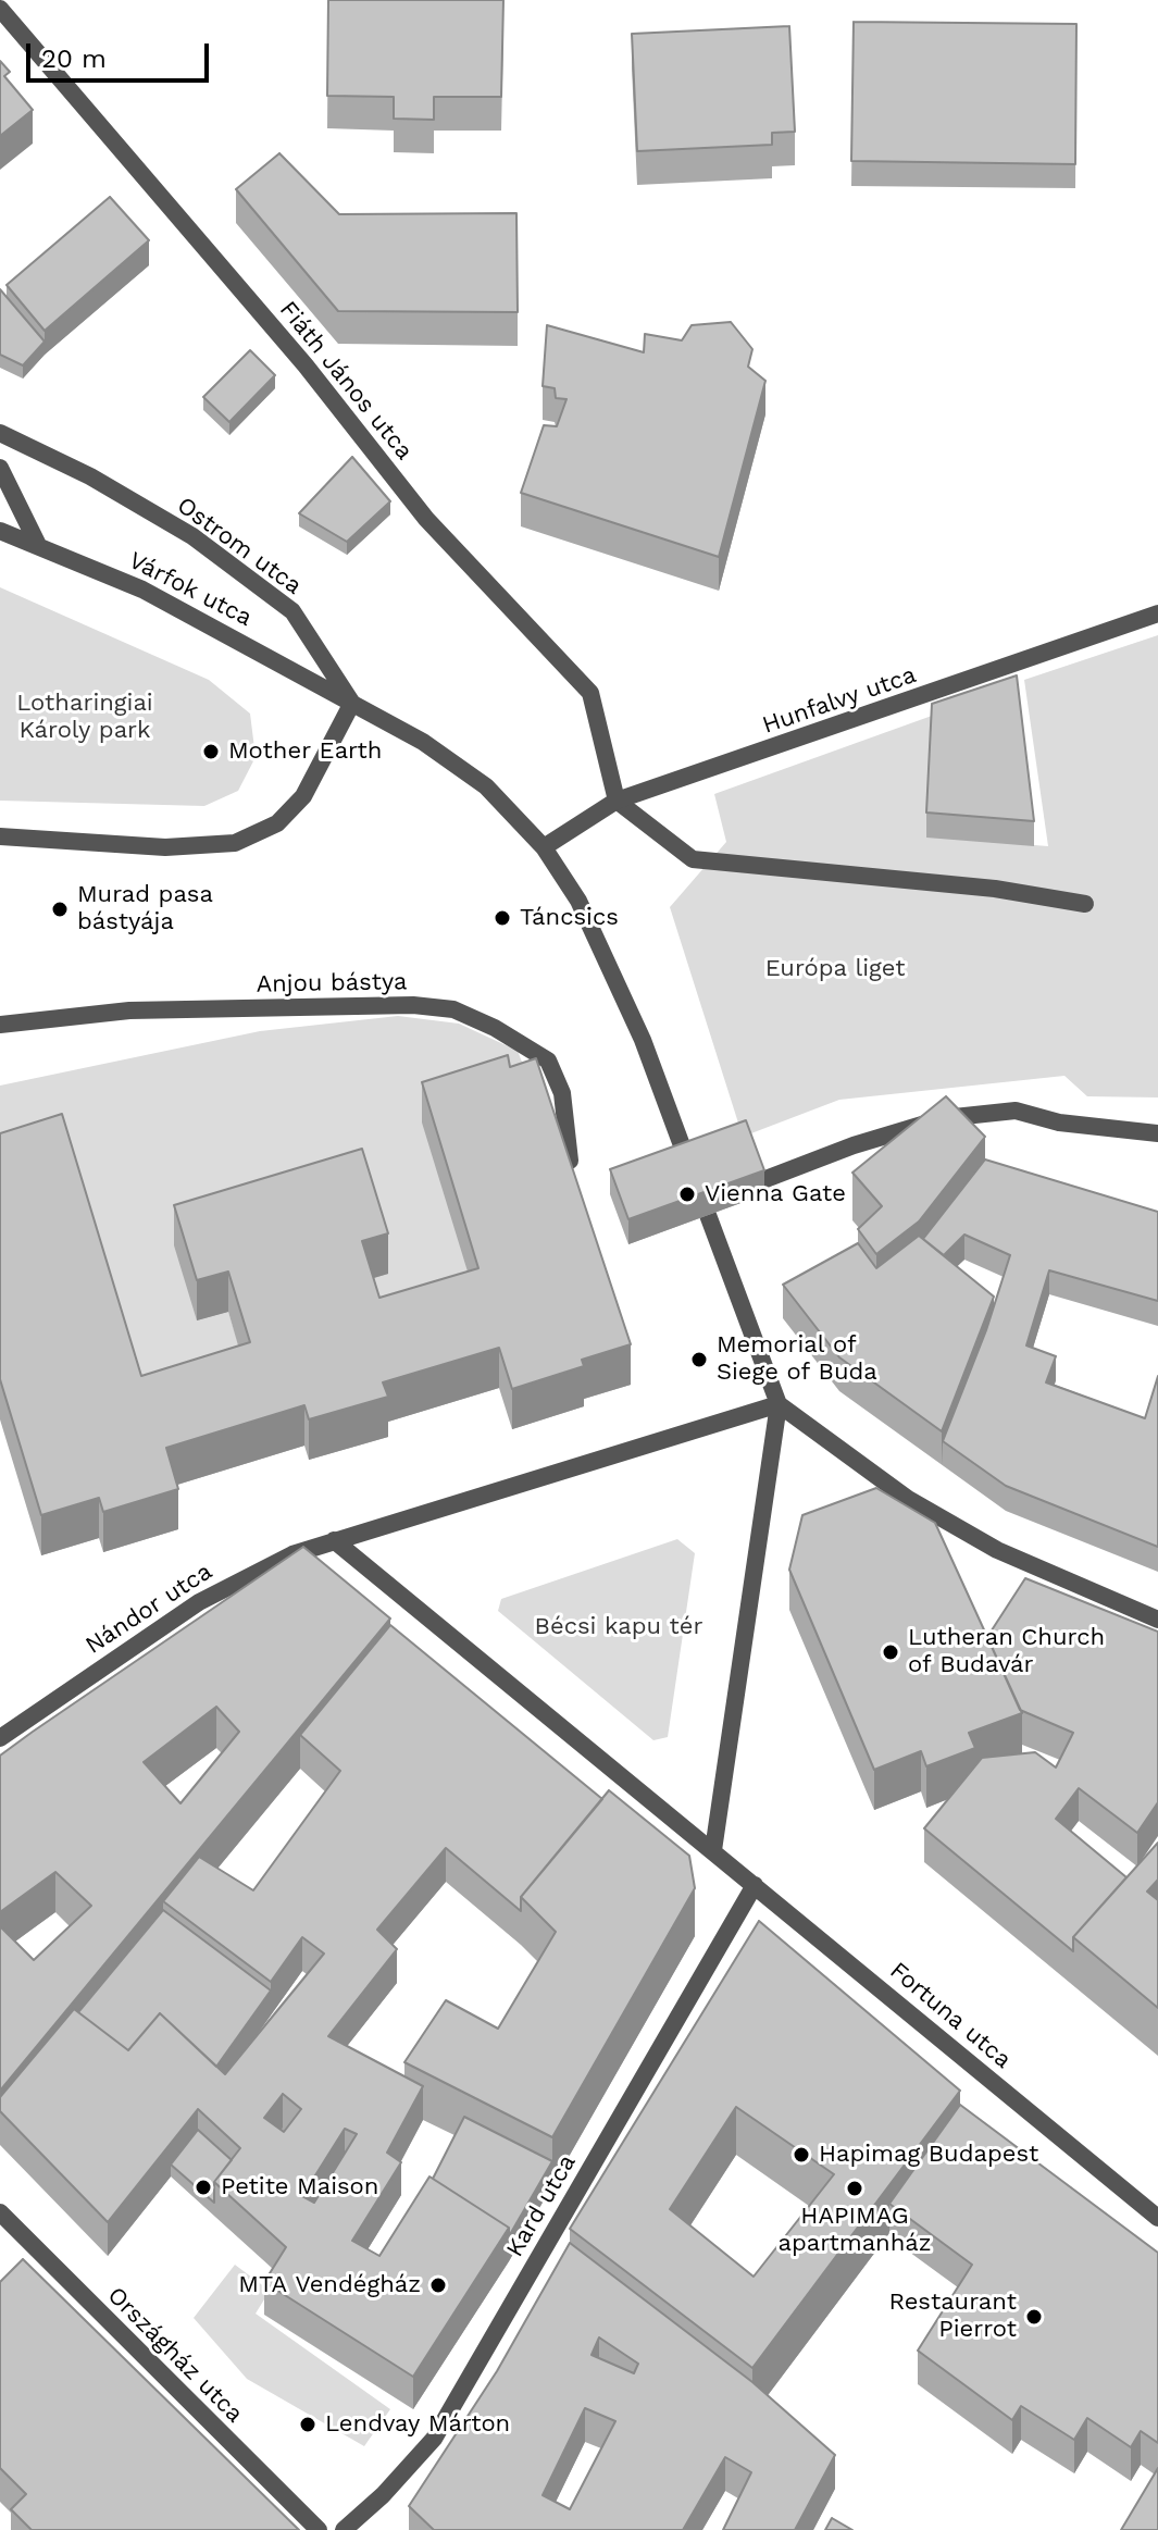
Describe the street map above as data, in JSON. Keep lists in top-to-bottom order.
{
  "streets": {
    "street": [
      "Fiáth János utca",
      "Ostrom utca",
      "Várfok utca",
      "Hunfalvy utca",
      "Anjou bástya",
      "Nándor utca",
      "Fortuna utca",
      "Kard utca",
      "Országház utca"
    ]
  },
  "crossings": [
    ["Fiáth János utca", "Hunfalvy utca"],
    ["Ostrom utca", "Várfok utca"],
    ["Ostrom utca", "Hunfalvy utca"],
    ["Fortuna utca", "Kard utca"]
  ],
  "parks": ["Lotharingiai Károly park", "Európa liget", "Bécsi kapu tér"],
  "places": [
    "Mother Earth",
    "Murad pasa bástyája",
    "Táncsics",
    "Vienna Gate",
    "Memorial of Siege of Buda",
    "Lutheran Church of Budavár",
    "Hapimag Budapest",
    "Petite Maison",
    "HAPIMAG apartmanház",
    "MTA Vendégház",
    "Restaurant Pierrot",
    "Lendvay Márton"
  ],
  "scale_bar": "20 m"
}
